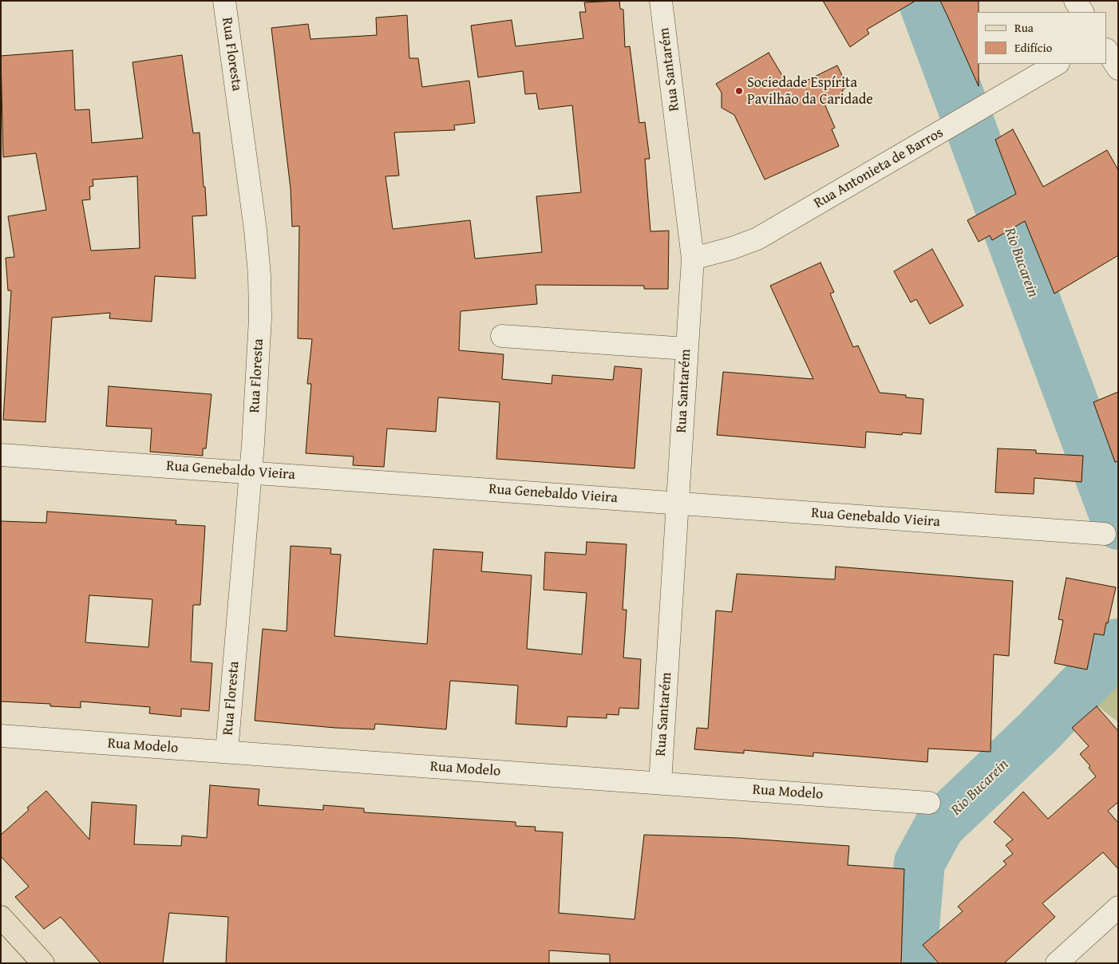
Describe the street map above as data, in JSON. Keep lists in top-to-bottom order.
{
  "streets": {
    "street": [
      "Rua Floresta",
      "Rua Santarém",
      "Rua Antonieta de Barros",
      "Rua Genebaldo Vieira",
      "Rua Modelo"
    ]
  },
  "crossings": [
    ["Rua Floresta", "Rua Genebaldo Vieira"],
    ["Rua Floresta", "Rua Modelo"],
    ["Rua Santarém", "Rua Antonieta de Barros"],
    ["Rua Santarém", "Rua Genebaldo Vieira"],
    ["Rua Santarém", "Rua Modelo"]
  ],
  "water": ["Rio Bucarein"],
  "places": ["Sociedade Espírita Pavilhão da Caridade"],
  "legend": ["Rua", "Edifício"]
}
